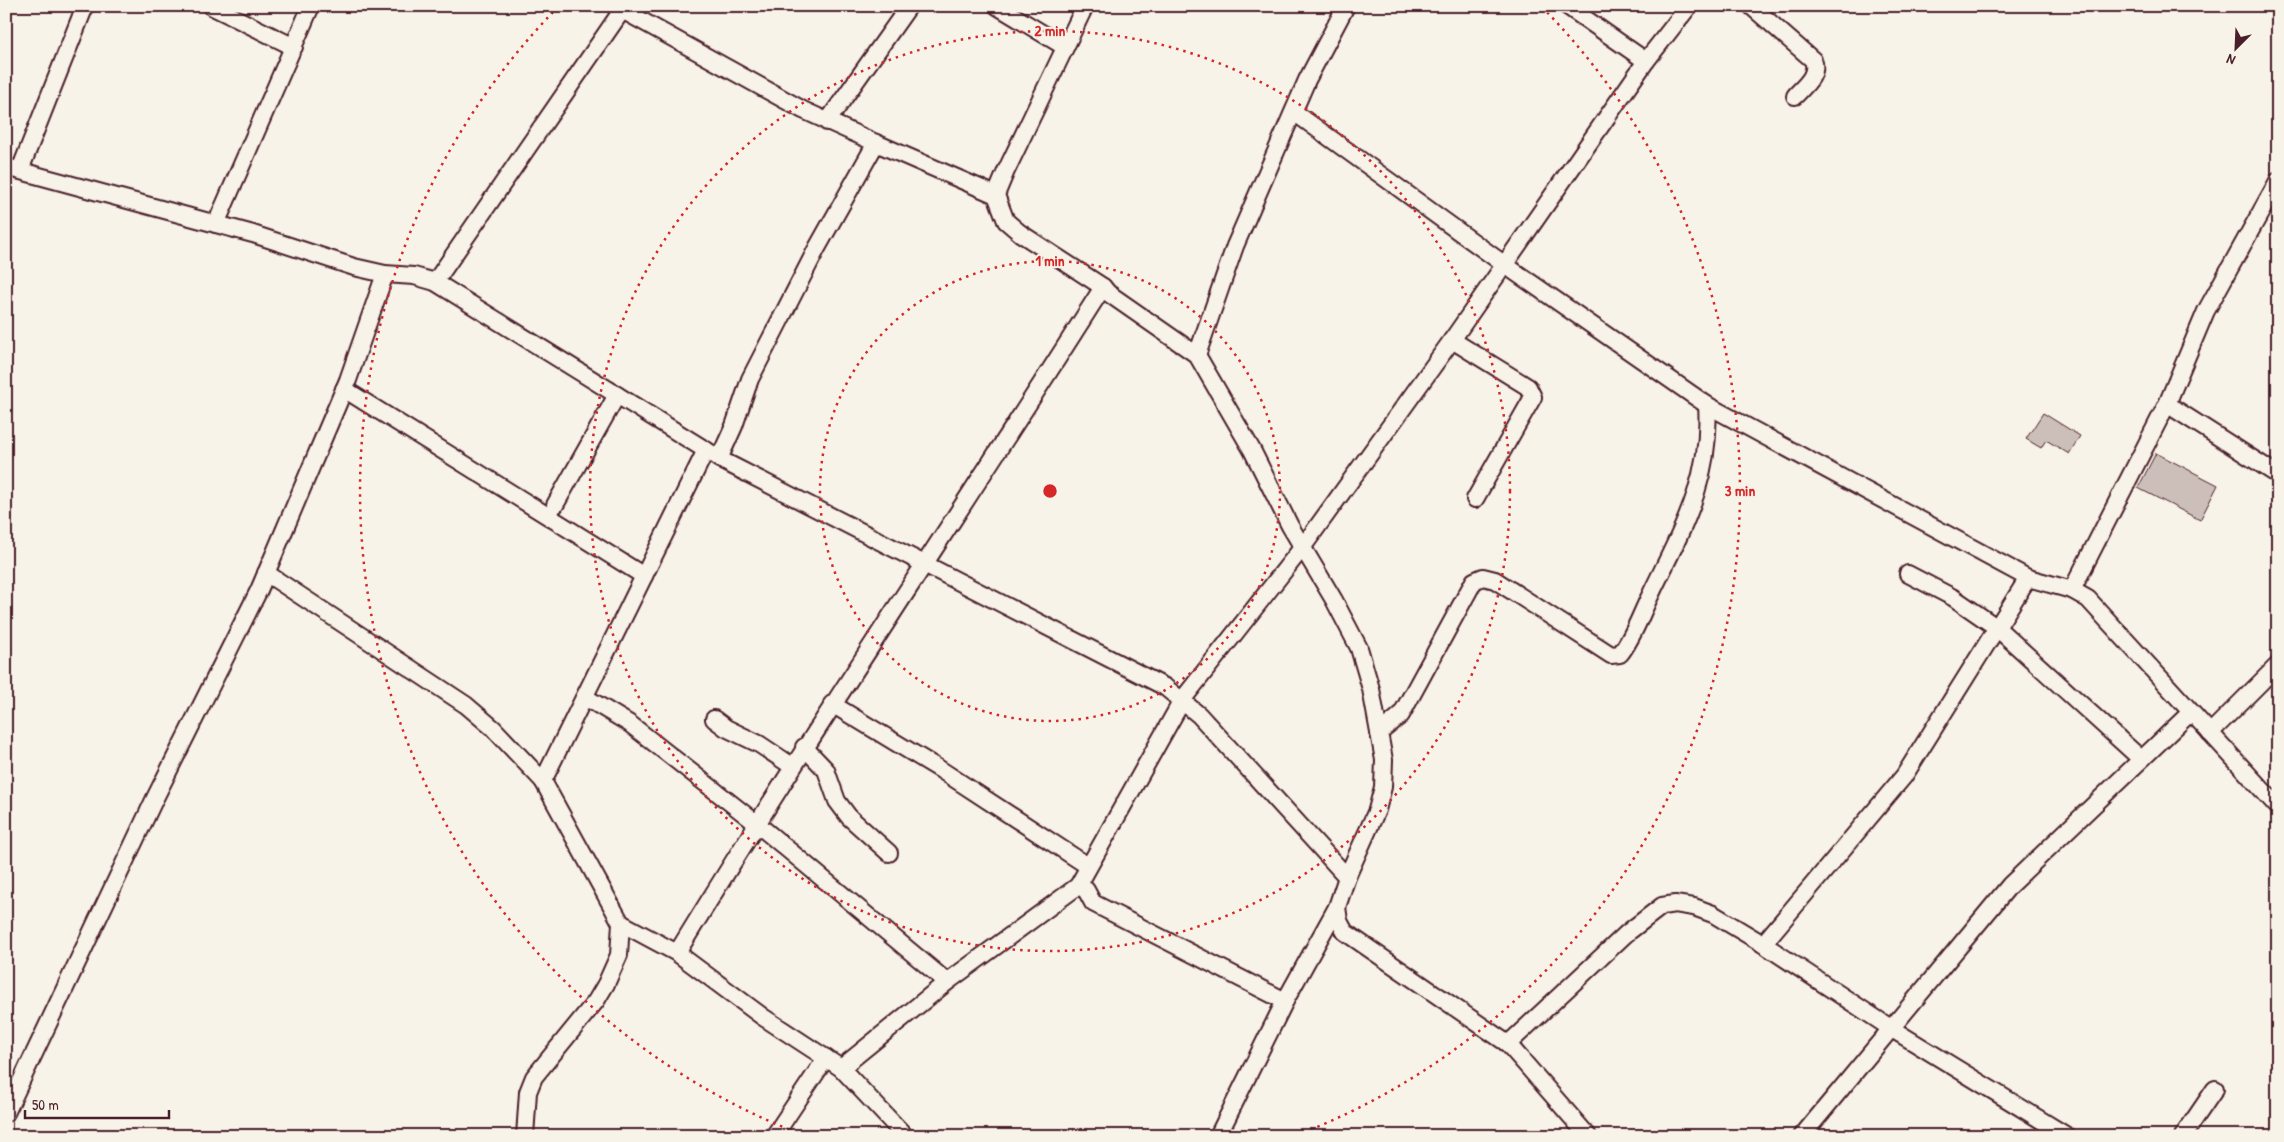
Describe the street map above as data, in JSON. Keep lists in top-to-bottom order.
{
  "scale_bar": "50 m",
  "north": "bottom left",
  "rings": ["2 min", "1 min", "3 min"]
}
